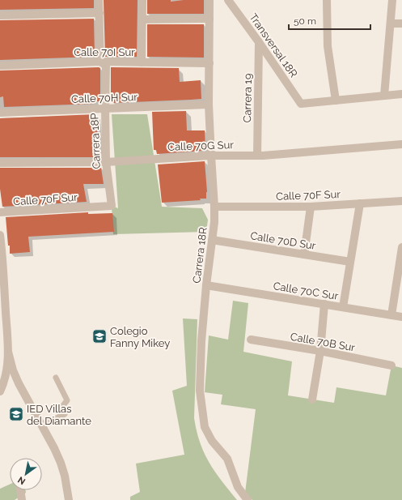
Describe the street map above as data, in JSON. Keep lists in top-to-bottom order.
{
  "streets": {
    "street": [
      "Transversal 18R",
      "Calle 70I Sur",
      "Calle 70H Sur",
      "Carrera 19",
      "Carrera 18P",
      "Calle 70G Sur",
      "Calle 70F Sur",
      "Calle 70D Sur",
      "Carrera 18R",
      "Calle 70C Sur",
      "Calle 70B Sur"
    ]
  },
  "crossings": [
    ["Transversal 18R", "Carrera 19"],
    ["Calle 70I Sur", "Carrera 18P"],
    ["Calle 70I Sur", "Carrera 18R"],
    ["Calle 70H Sur", "Carrera 18P"],
    ["Calle 70H Sur", "Carrera 18R"],
    ["Carrera 19", "Calle 70G Sur"],
    ["Carrera 18P", "Calle 70G Sur"],
    ["Carrera 18P", "Calle 70F Sur"],
    ["Calle 70G Sur", "Carrera 18R"],
    ["Calle 70F Sur", "Carrera 18R"],
    ["Calle 70D Sur", "Carrera 18R"],
    ["Carrera 18R", "Calle 70C Sur"]
  ],
  "places": {
    "school or university": ["Colegio Fanny Mikey", "IED Villas del Diamante"]
  },
  "scale_bar": "50 m",
  "north": "bottom left"
}
